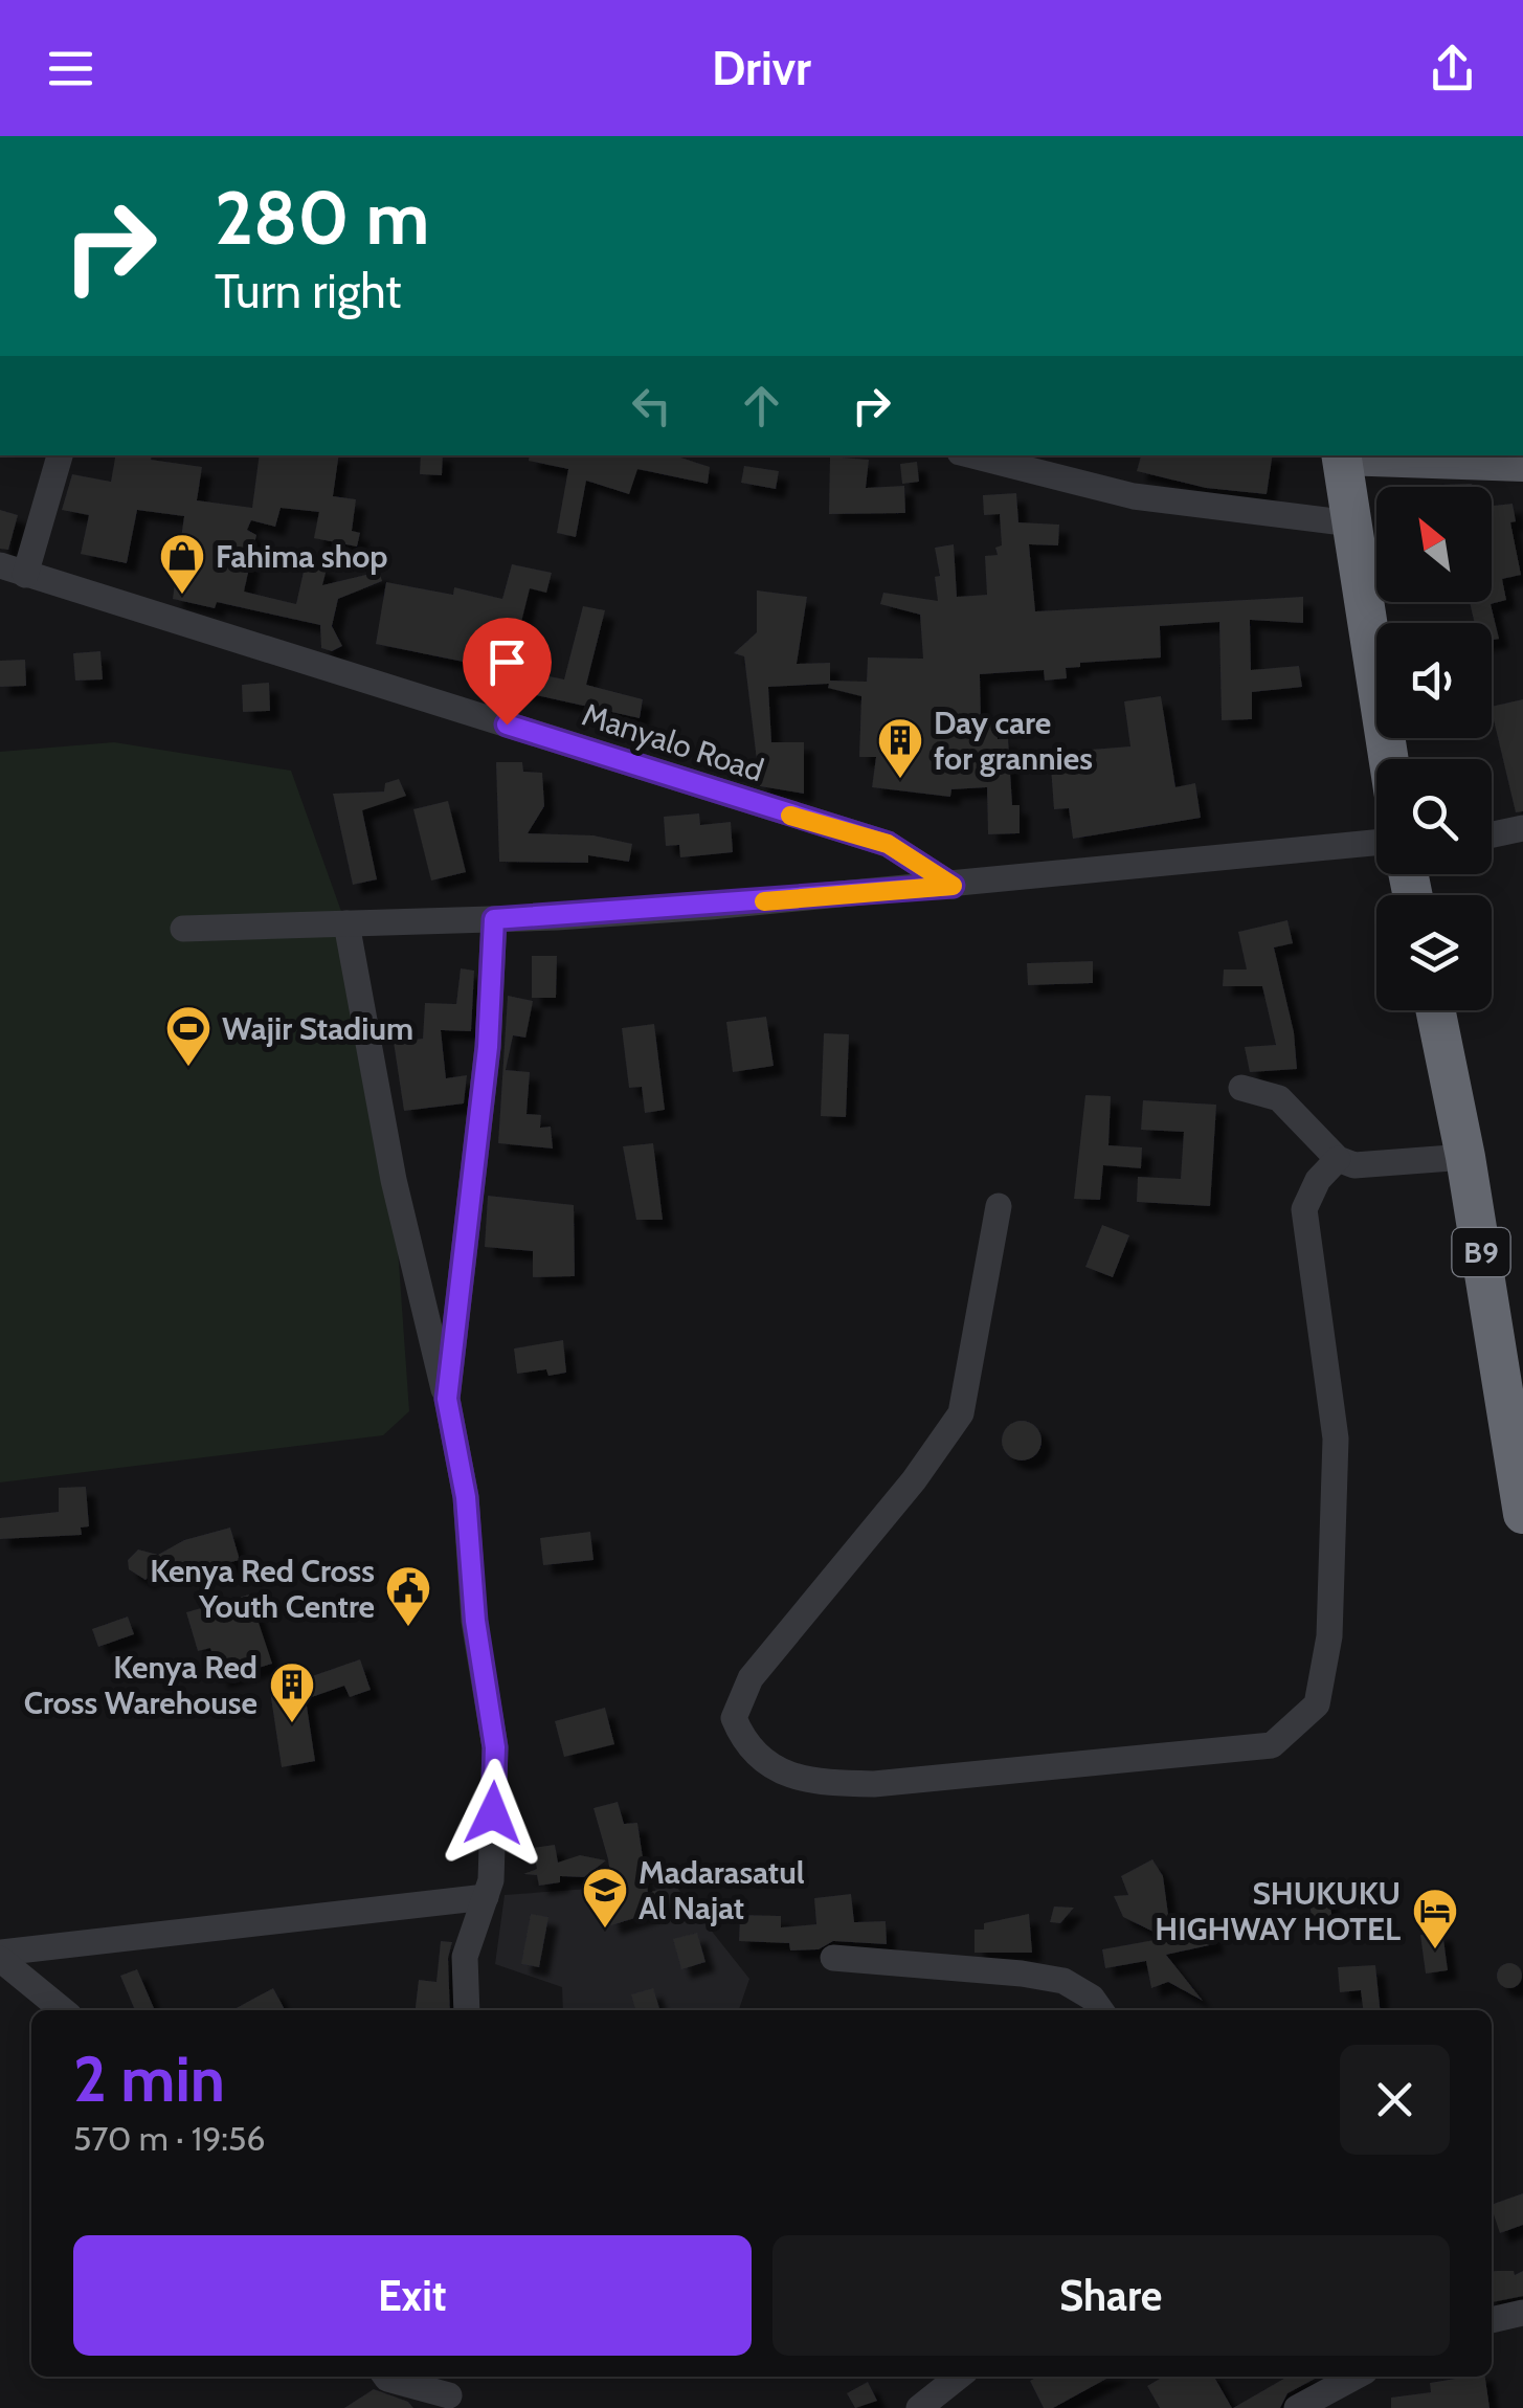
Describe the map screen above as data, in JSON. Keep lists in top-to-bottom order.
{
  "streets": {
    "highway": ["B9"],
    "street": ["Manyalo Road"]
  },
  "places": {
    "shop": ["Fahima shop"],
    "building": ["Day care for grannies", "Kenya Red Cross Warehouse"],
    "sports": ["Wajir Stadium"],
    "public building": ["Kenya Red Cross Youth Centre"],
    "school or university": ["Madarasatul Al Najat"],
    "hotel": ["SHUKUKU HIGHWAY HOTEL"]
  },
  "north": "top left",
  "page": {
    "header": "Drivr",
    "turn": ["280 m", "Turn right"],
    "heading": ["2 min", "570 m · 19:56"],
    "buttons": ["Exit", "Share"]
  }
}
